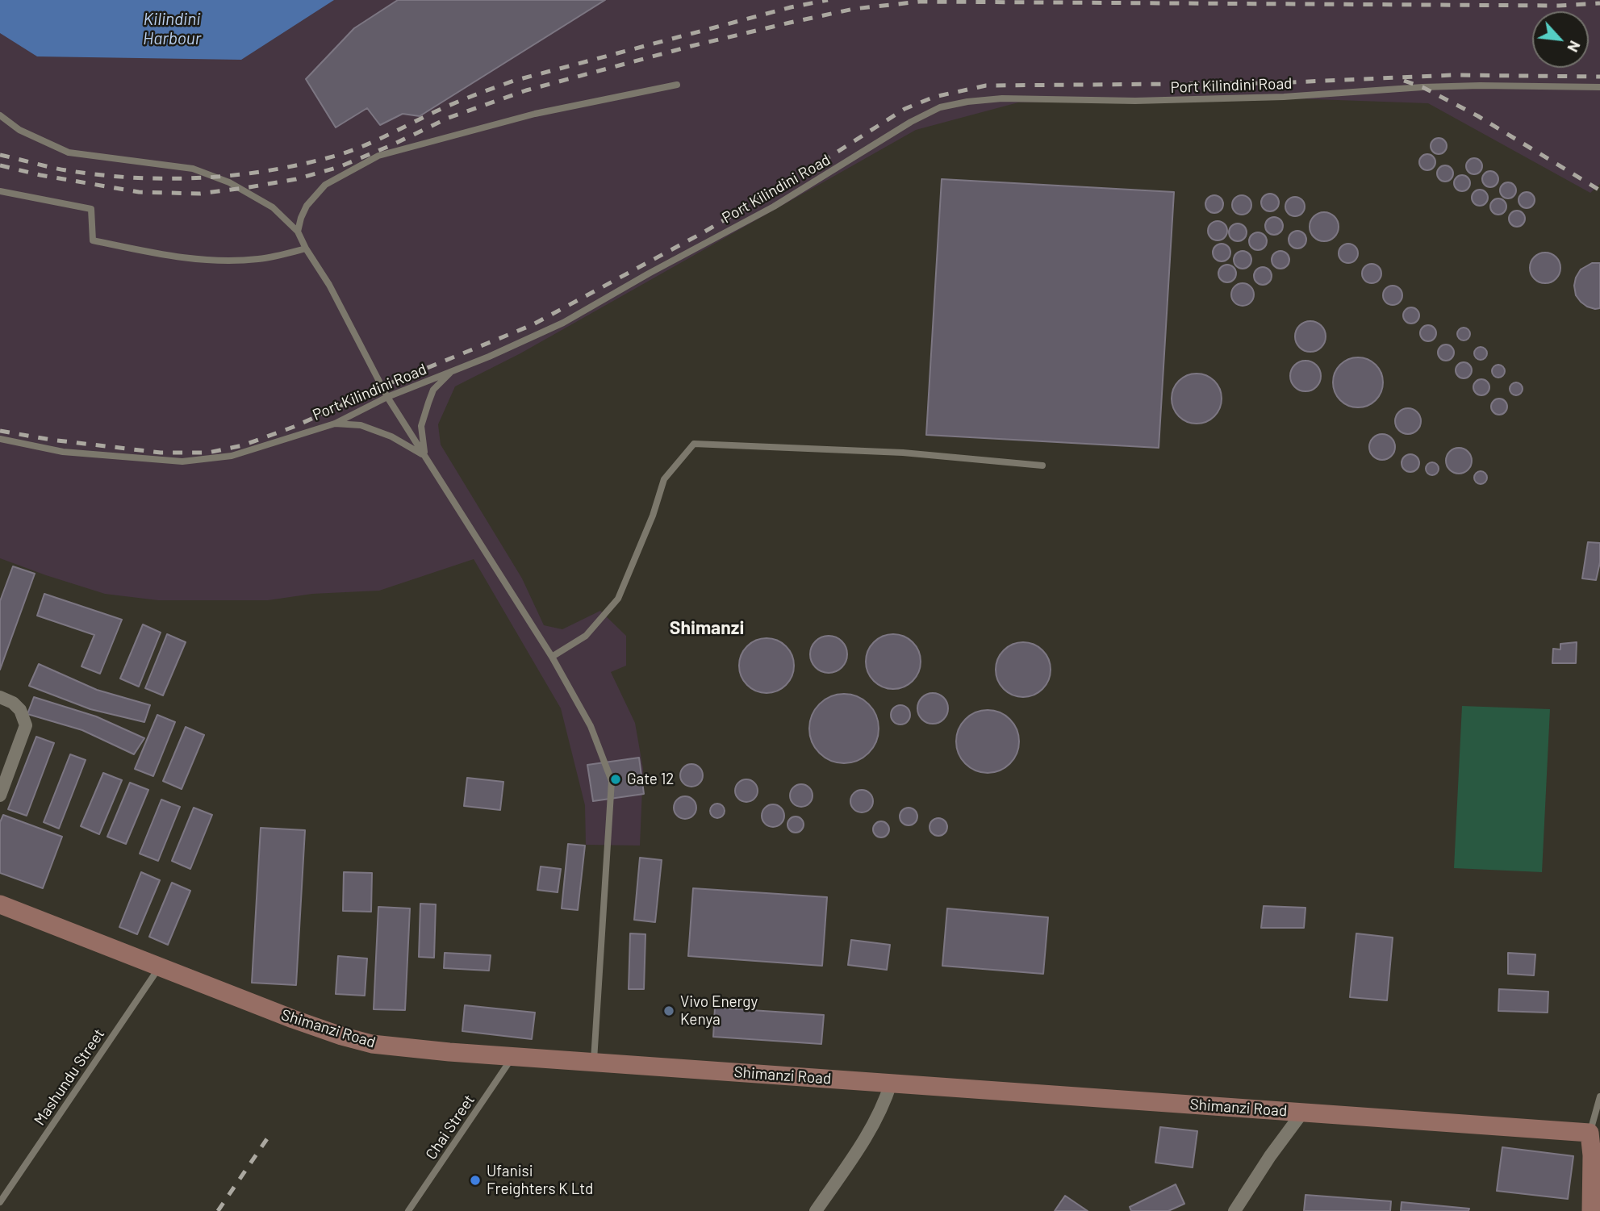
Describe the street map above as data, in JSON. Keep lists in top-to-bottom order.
{
  "streets": {
    "main road": ["Shimanzi Road"],
    "lane": ["Port Kilindini Road", "Mashundu Street", "Chai Street"]
  },
  "crossings": [
    ["Shimanzi Road", "Mashundu Street"],
    ["Shimanzi Road", "Chai Street"]
  ],
  "districts": ["Shimanzi"],
  "water": ["Kilindini Harbour"],
  "places": ["Gate 12", "Vivo Energy Kenya", "Ufanisi Freighters K Ltd"],
  "north": "bottom right"
}
